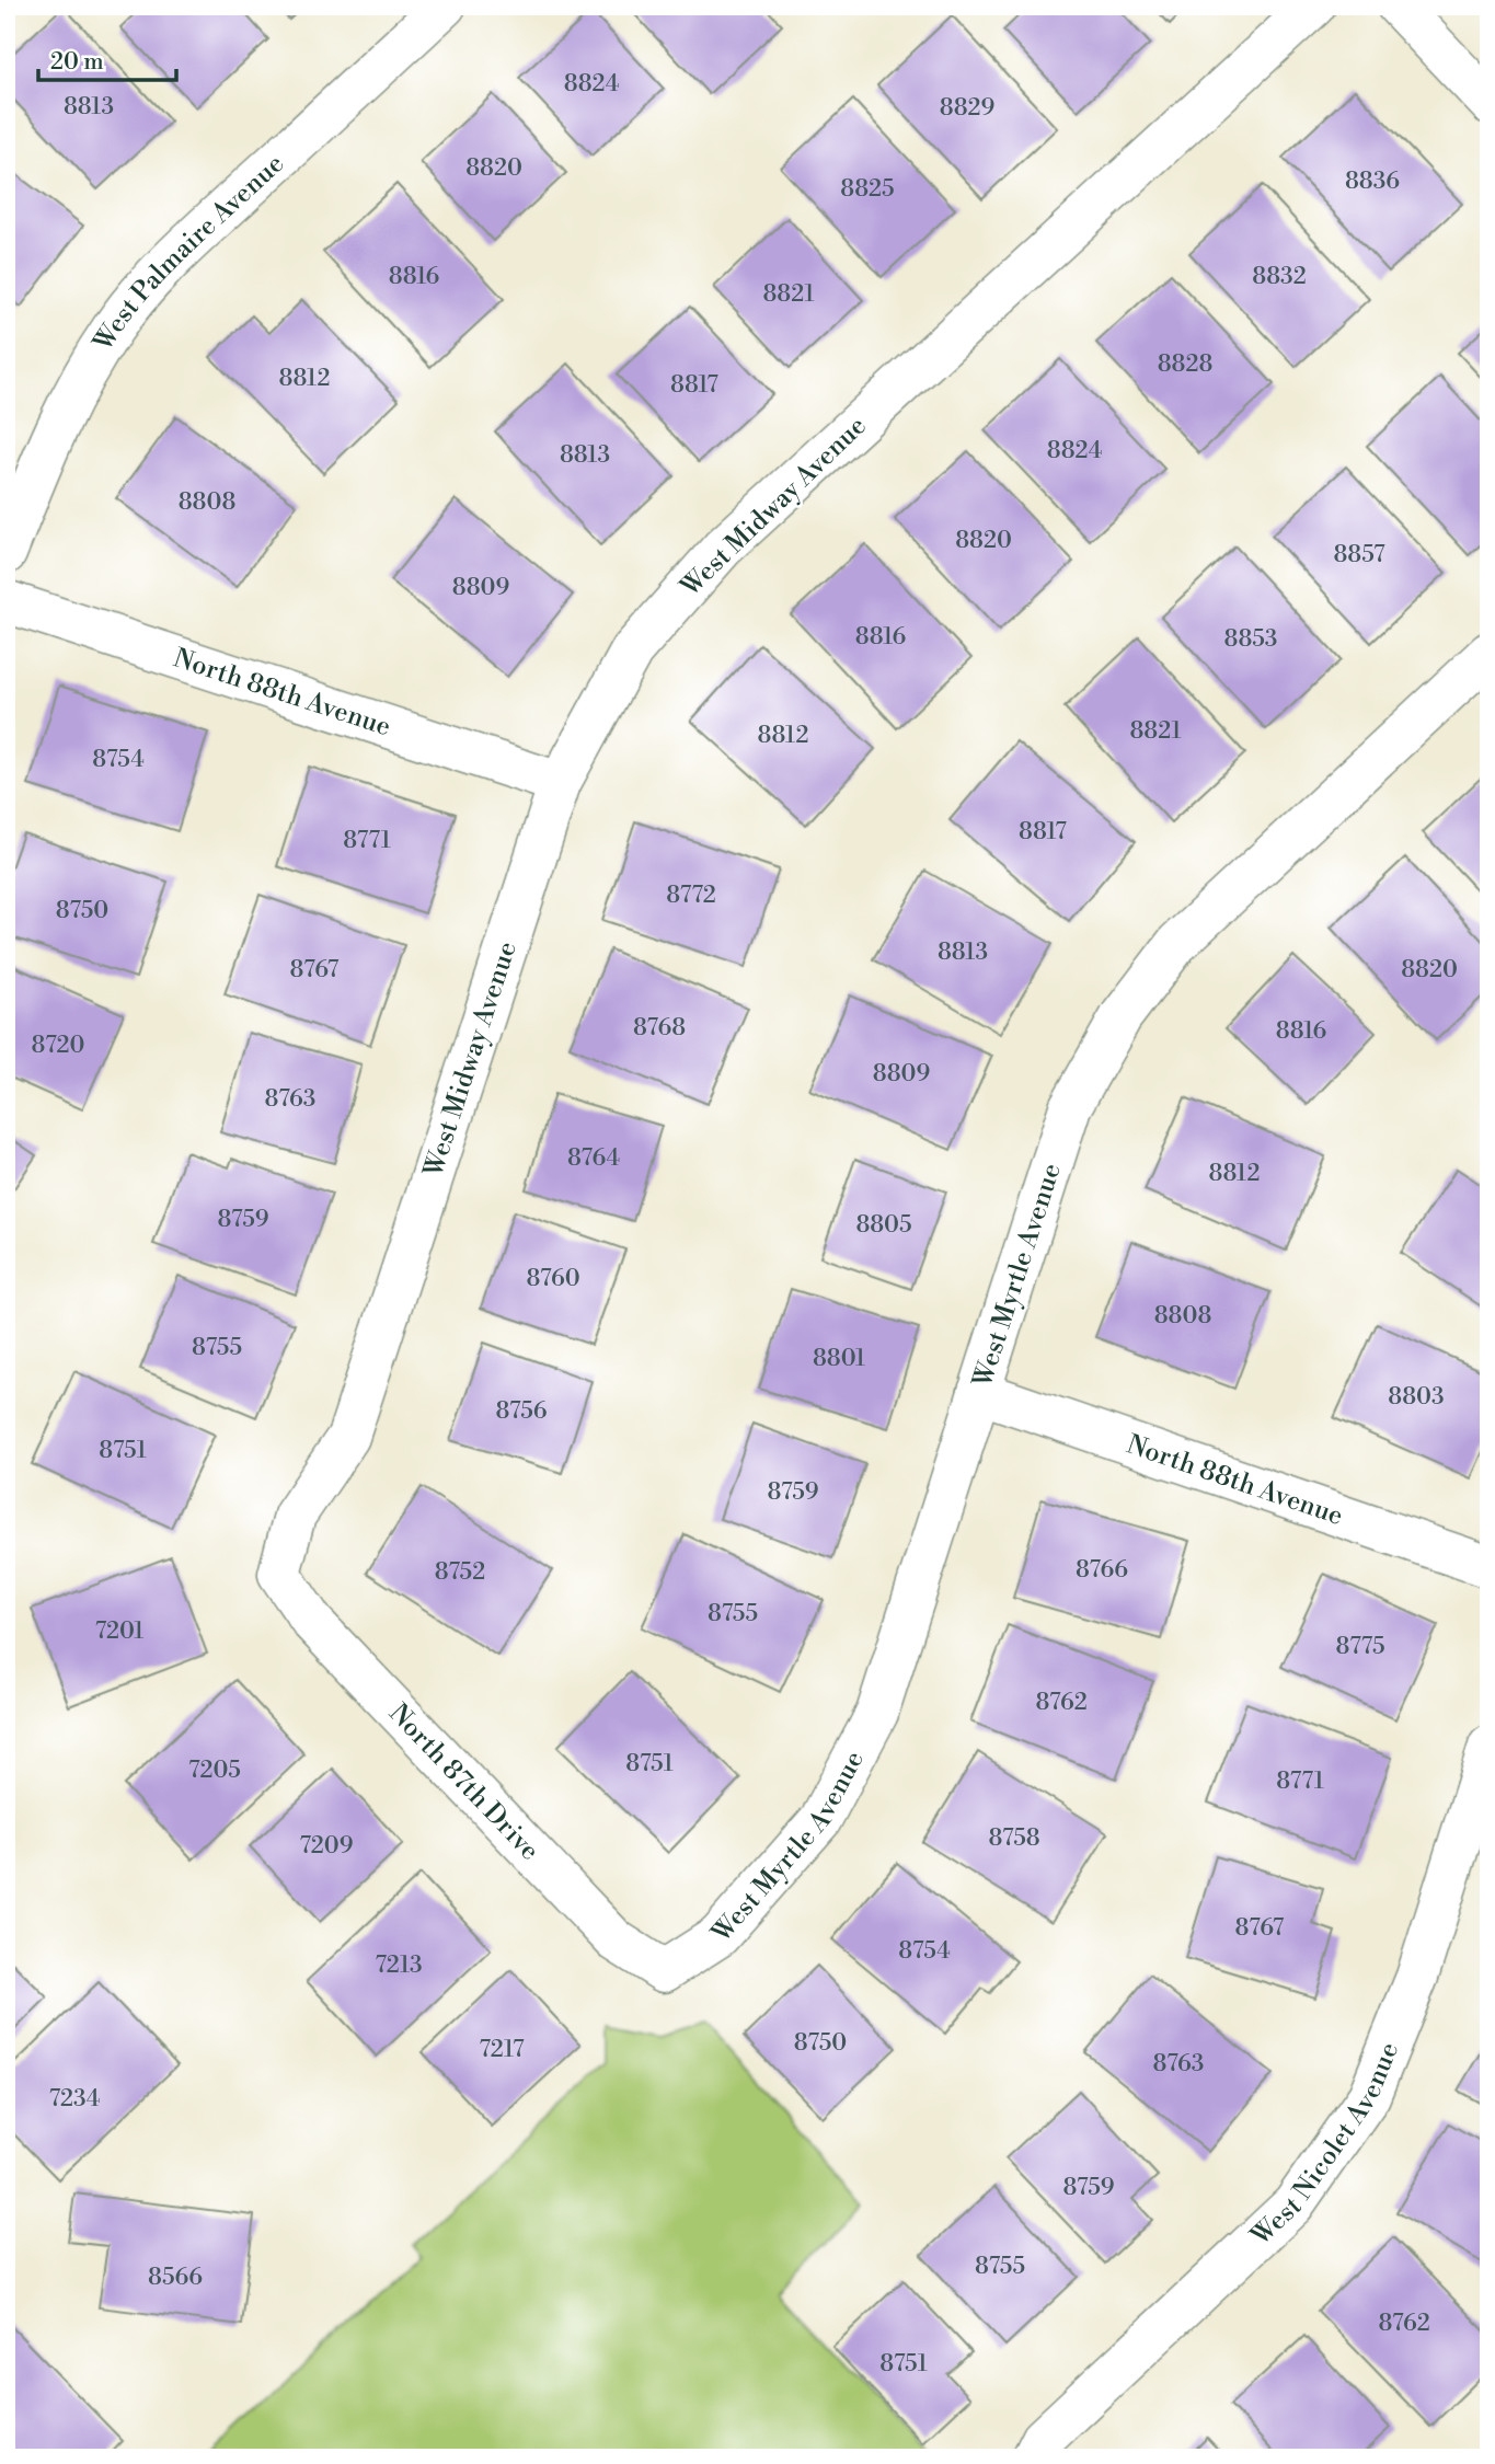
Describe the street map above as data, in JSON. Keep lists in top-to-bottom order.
{
  "streets": {
    "street": [
      "West Palmaire Avenue",
      "West Midway Avenue",
      "North 88th Avenue",
      "West Myrtle Avenue",
      "North 87th Drive",
      "West Nicolet Avenue"
    ]
  },
  "crossings": [
    ["West Midway Avenue", "North 88th Avenue"],
    ["West Midway Avenue", "North 87th Drive"],
    ["North 88th Avenue", "West Myrtle Avenue"],
    ["West Myrtle Avenue", "North 87th Drive"]
  ],
  "house_numbers": [
    "8824",
    "8813",
    "8829",
    "8820",
    "8836",
    "8825",
    "8816",
    "8832",
    "8821",
    "8828",
    "8812",
    "8817",
    "8824",
    "8813",
    "8808",
    "8820",
    "8857",
    "8809",
    "8816",
    "8853",
    "8821",
    "8812",
    "8754",
    "8817",
    "8771",
    "8772",
    "8750",
    "8813",
    "8767",
    "8820",
    "8768",
    "8816",
    "8720",
    "8809",
    "8763",
    "8764",
    "8812",
    "8759",
    "8805",
    "8760",
    "8808",
    "8755",
    "8801",
    "8803",
    "8756",
    "8751",
    "8759",
    "8766",
    "8752",
    "8755",
    "7201",
    "8775",
    "8762",
    "8751",
    "7205",
    "8771",
    "8758",
    "7209",
    "8767",
    "8754",
    "7213",
    "8750",
    "7217",
    "8763",
    "7234",
    "8759",
    "8755",
    "8566",
    "8762",
    "8751"
  ],
  "scale_bar": "20 m"
}
